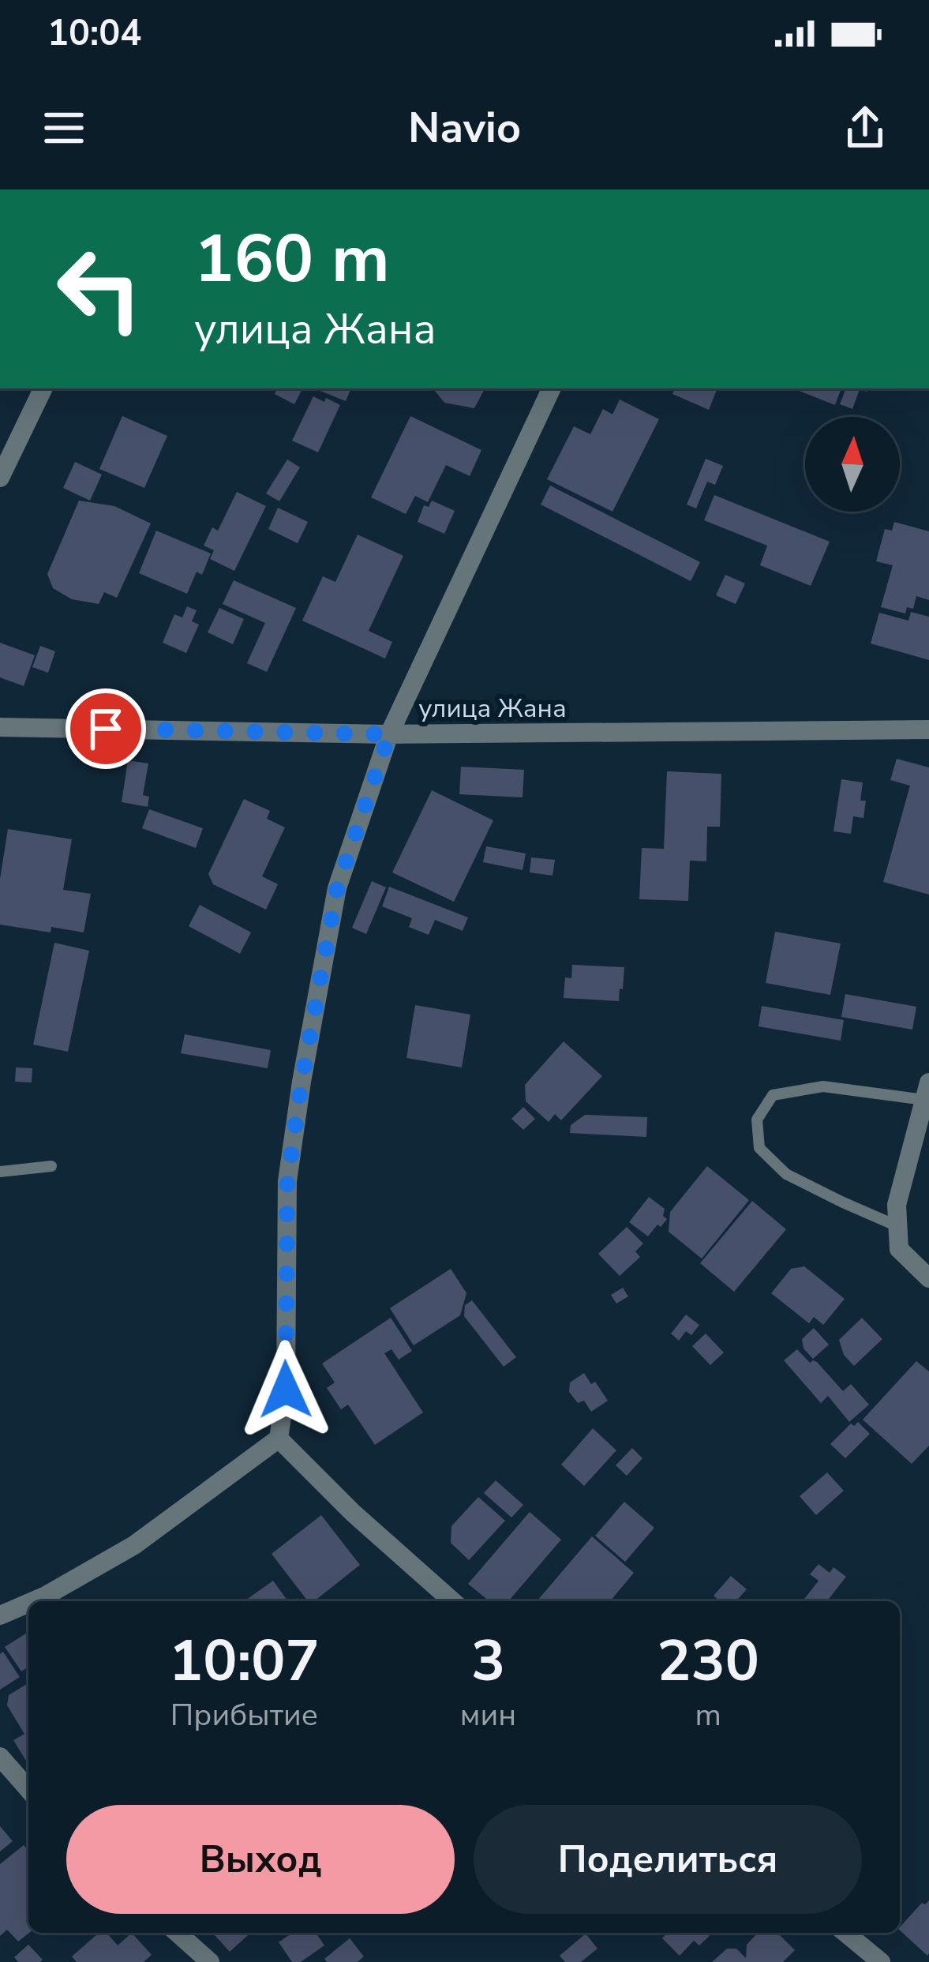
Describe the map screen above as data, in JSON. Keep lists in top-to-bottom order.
{
  "streets": {
    "street": ["улица Жана"]
  },
  "north": "top",
  "page": {
    "status": "10:04",
    "header": "Navio",
    "turn": ["160 m", "улица Жана"],
    "eta": [
      "10:07",
      "Прибытие",
      "3",
      "мин",
      "230",
      "m"
    ],
    "buttons": ["Выход", "Поделиться"]
  }
}
